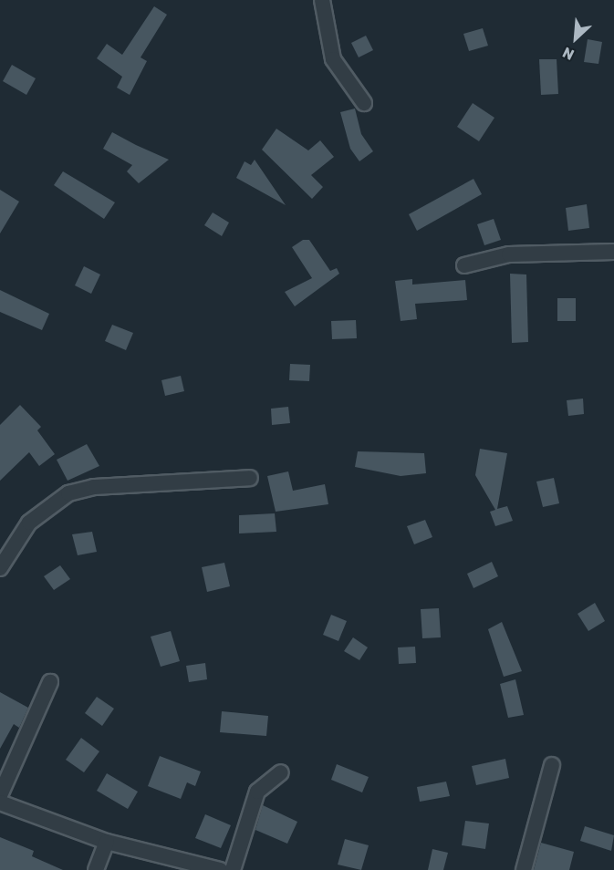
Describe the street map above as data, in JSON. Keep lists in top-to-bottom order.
{
  "north": "bottom left"
}
